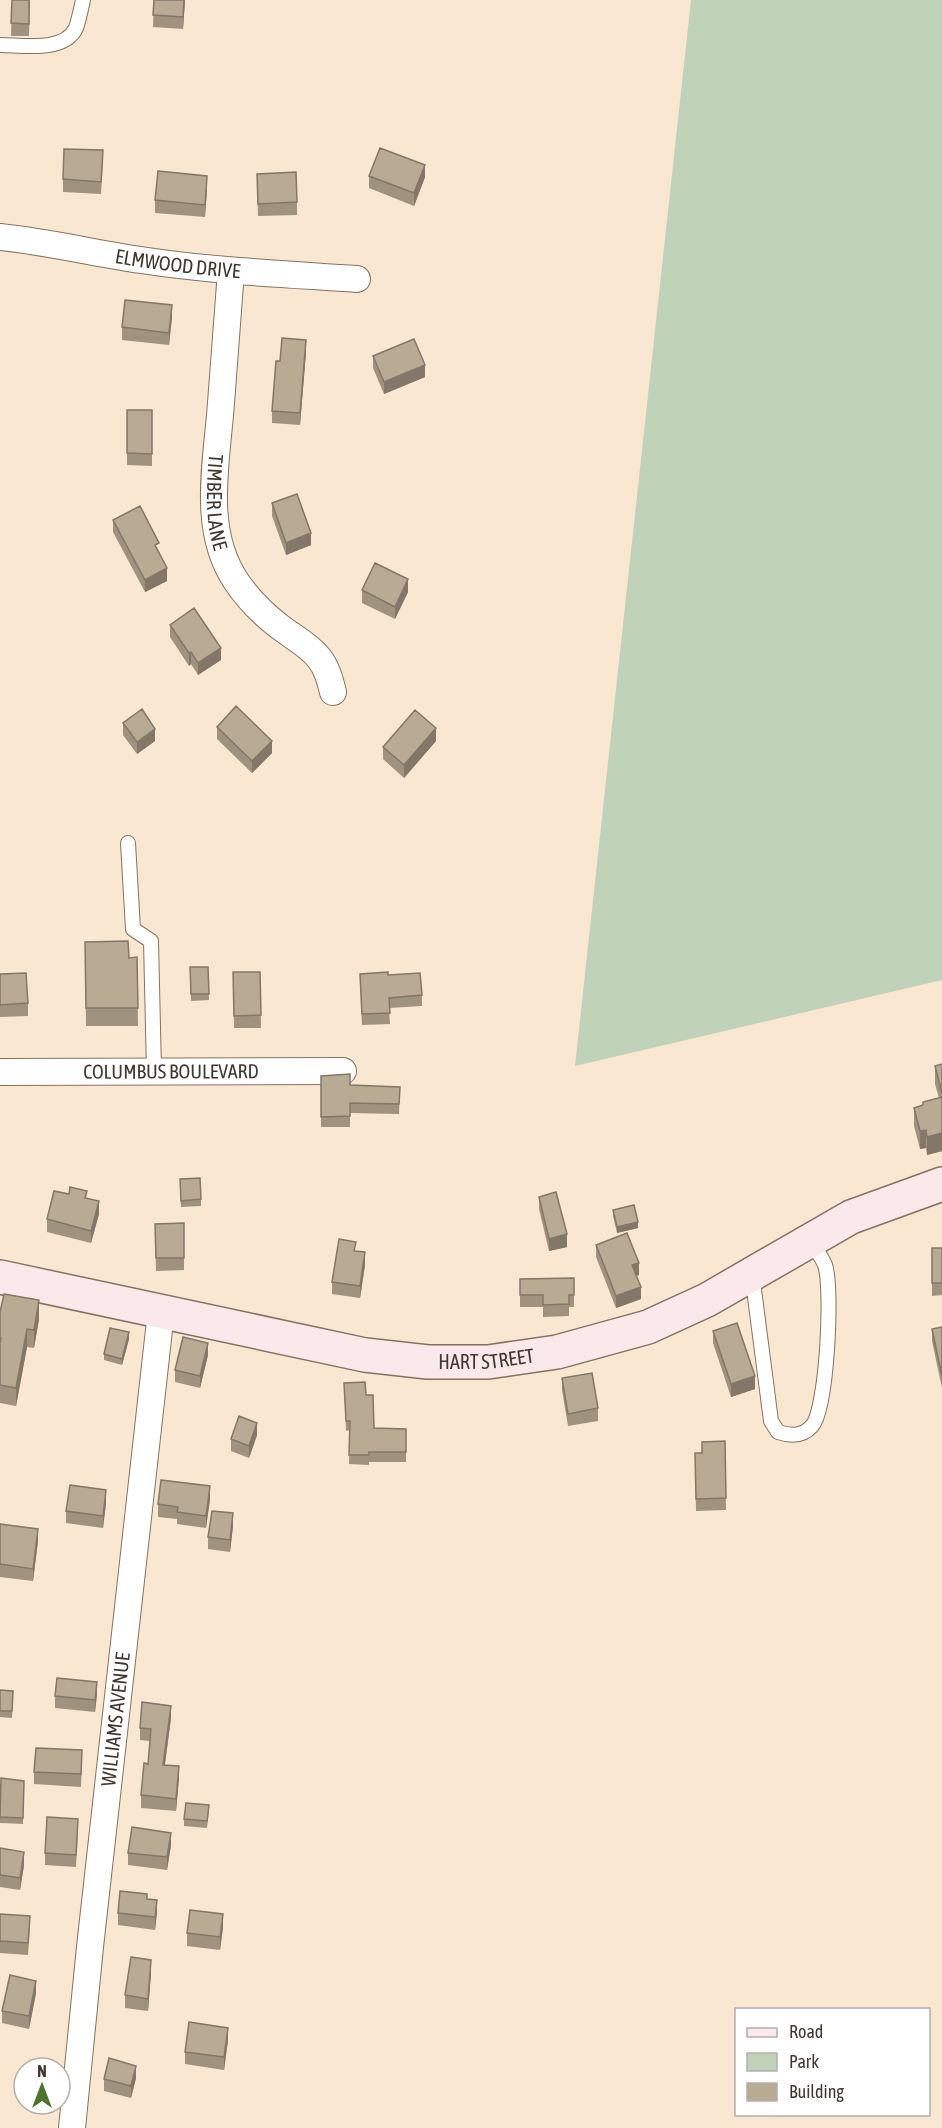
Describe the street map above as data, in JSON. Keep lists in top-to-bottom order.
{
  "streets": {
    "main road": ["HART STREET"],
    "street": [
      "ELMWOOD DRIVE",
      "TIMBER LANE",
      "COLUMBUS BOULEVARD",
      "WILLIAMS AVENUE"
    ]
  },
  "crossings": [
    ["ELMWOOD DRIVE", "TIMBER LANE"],
    ["HART STREET", "WILLIAMS AVENUE"]
  ],
  "legend": ["Road", "Park", "Building"],
  "north": "top"
}
